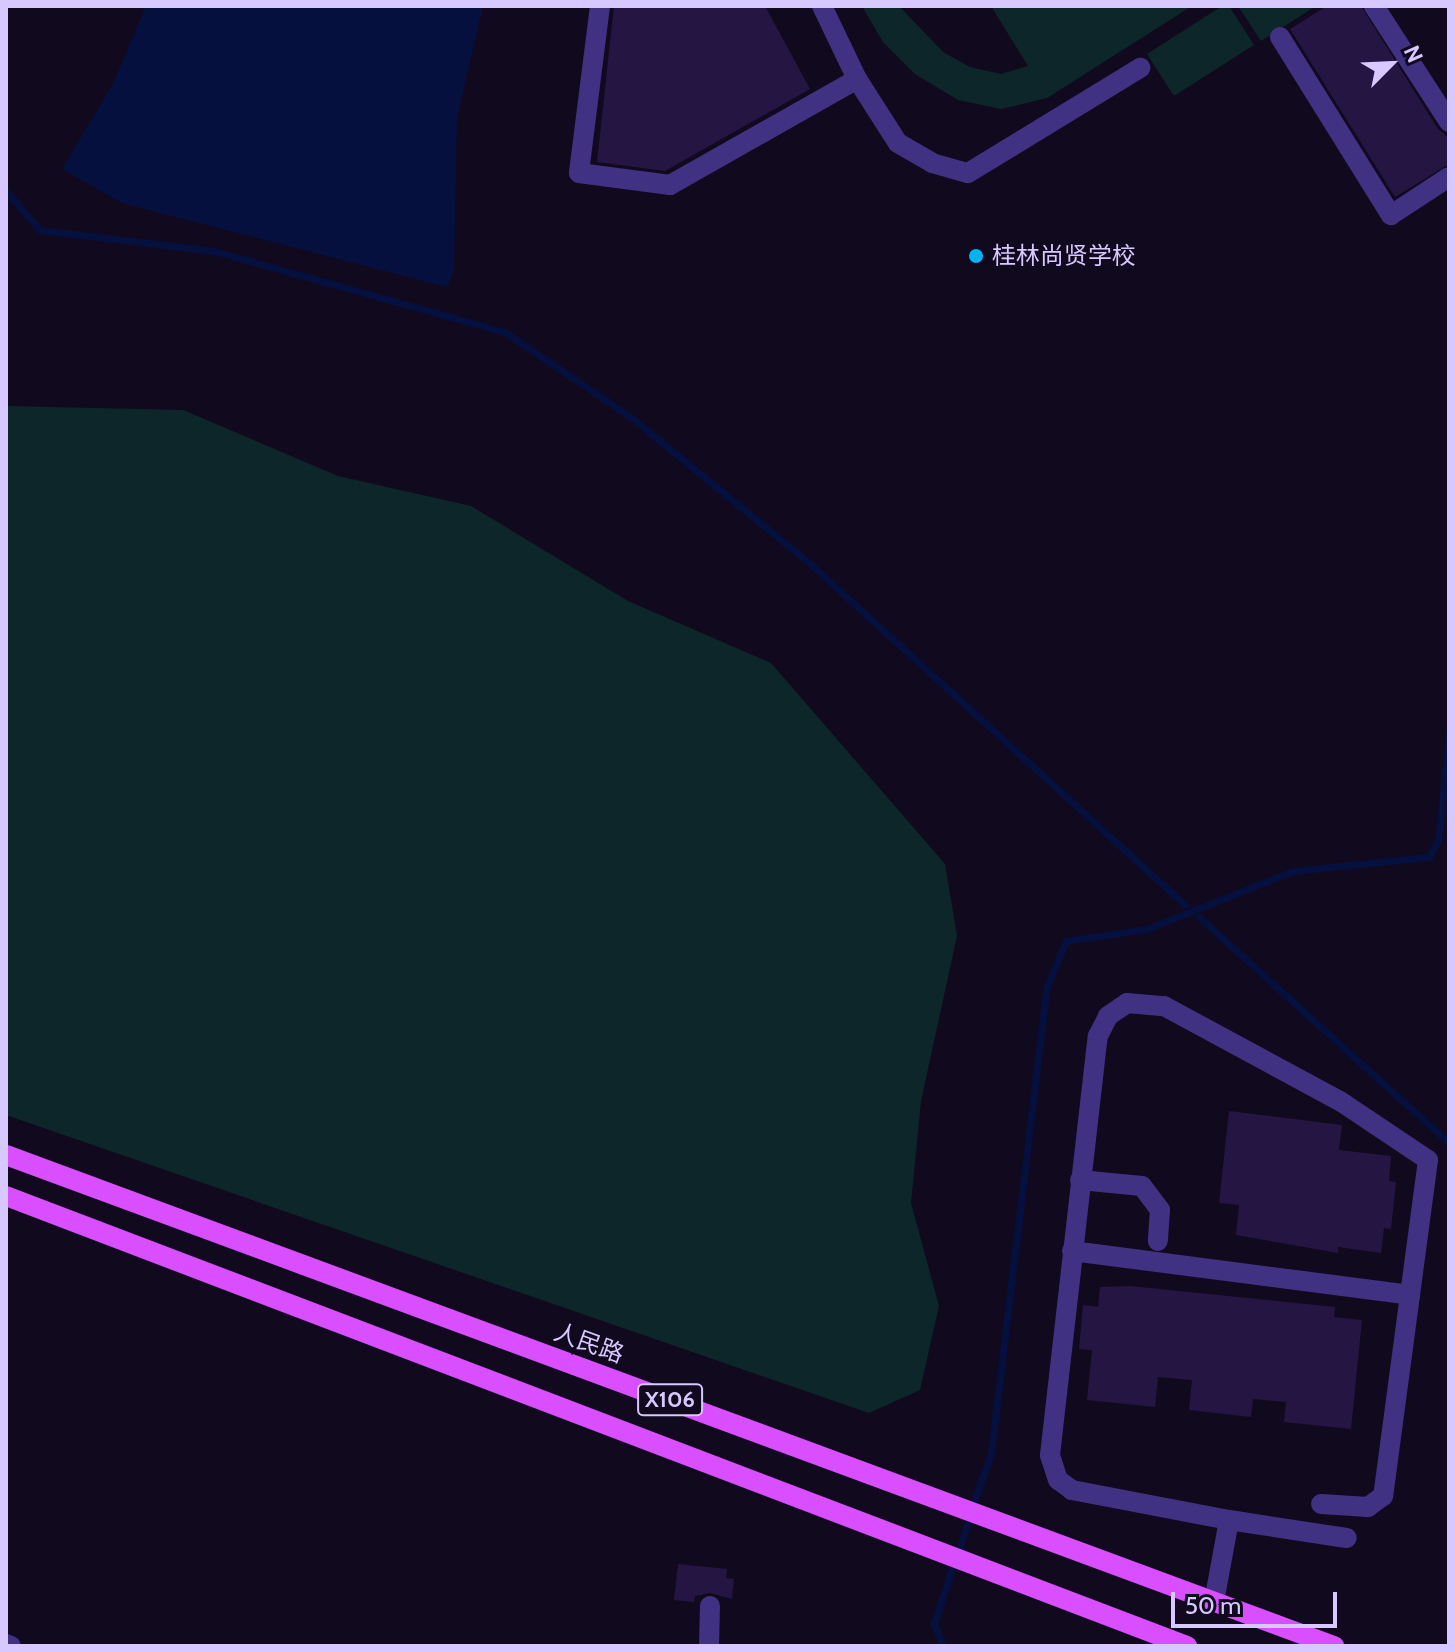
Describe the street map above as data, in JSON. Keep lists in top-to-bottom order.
{
  "streets": {
    "main road": ["人民路", "X106"]
  },
  "places": ["桂林尚贤学校"],
  "scale_bar": "50 m",
  "north": "top right"
}
